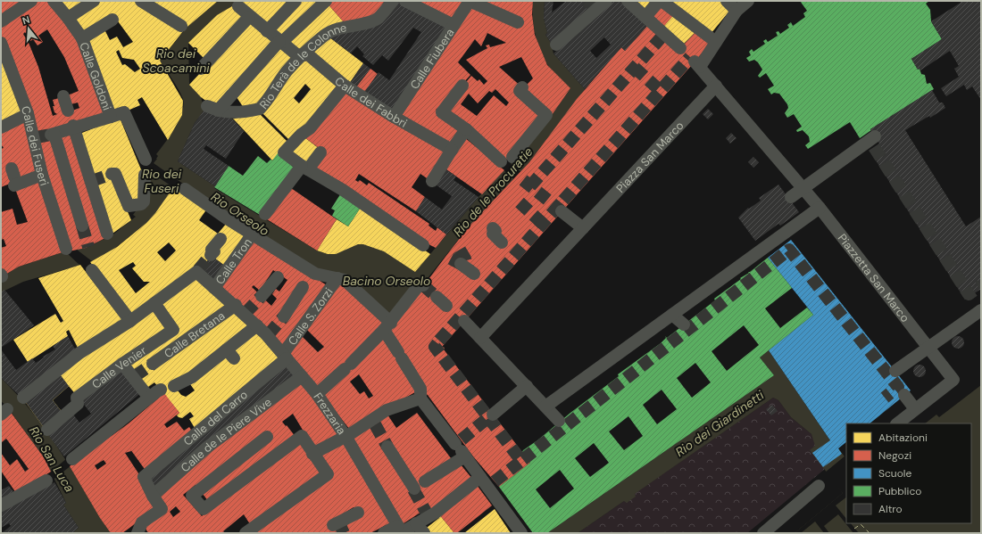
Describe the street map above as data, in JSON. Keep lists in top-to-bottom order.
{
  "streets": {
    "street": [
      "Calle Fiubera",
      "Rio Terà de le Colonne",
      "Calle Goldoni",
      "Calle dei Fabbri",
      "Calle dei Fuseri",
      "Piazza San Marco",
      "Calle Tron",
      "Piazzetta San Marco",
      "Calle S. Zorzi",
      "Calle Bretana",
      "Calle Venier",
      "Frezzaria",
      "Calle del Carro",
      "Calle de le Piere Vive"
    ]
  },
  "crossings": [
    ["Calle Fiubera", "Calle dei Fabbri"],
    ["Rio Terà de le Colonne", "Calle dei Fabbri"],
    ["Piazza San Marco", "Piazzetta San Marco"],
    ["Calle Tron", "Frezzaria"],
    ["Calle S. Zorzi", "Frezzaria"],
    ["Calle S. Zorzi", "Calle del Carro"],
    ["Calle Bretana", "Frezzaria"],
    ["Calle Venier", "Frezzaria"],
    ["Frezzaria", "Calle del Carro"],
    ["Frezzaria", "Calle de le Piere Vive"],
    ["Calle del Carro", "Calle de le Piere Vive"]
  ],
  "water": [
    "Rio dei Scoacamini",
    "Rio dei Fuseri",
    "Rio de le Procuratie",
    "Rio Orseolo",
    "Bacino Orseolo",
    "Rio dei Giardinetti",
    "Rio San Luca"
  ],
  "legend": [
    "Abitazioni",
    "Negozi",
    "Scuole",
    "Pubblico",
    "Altro"
  ],
  "north": "top"
}
